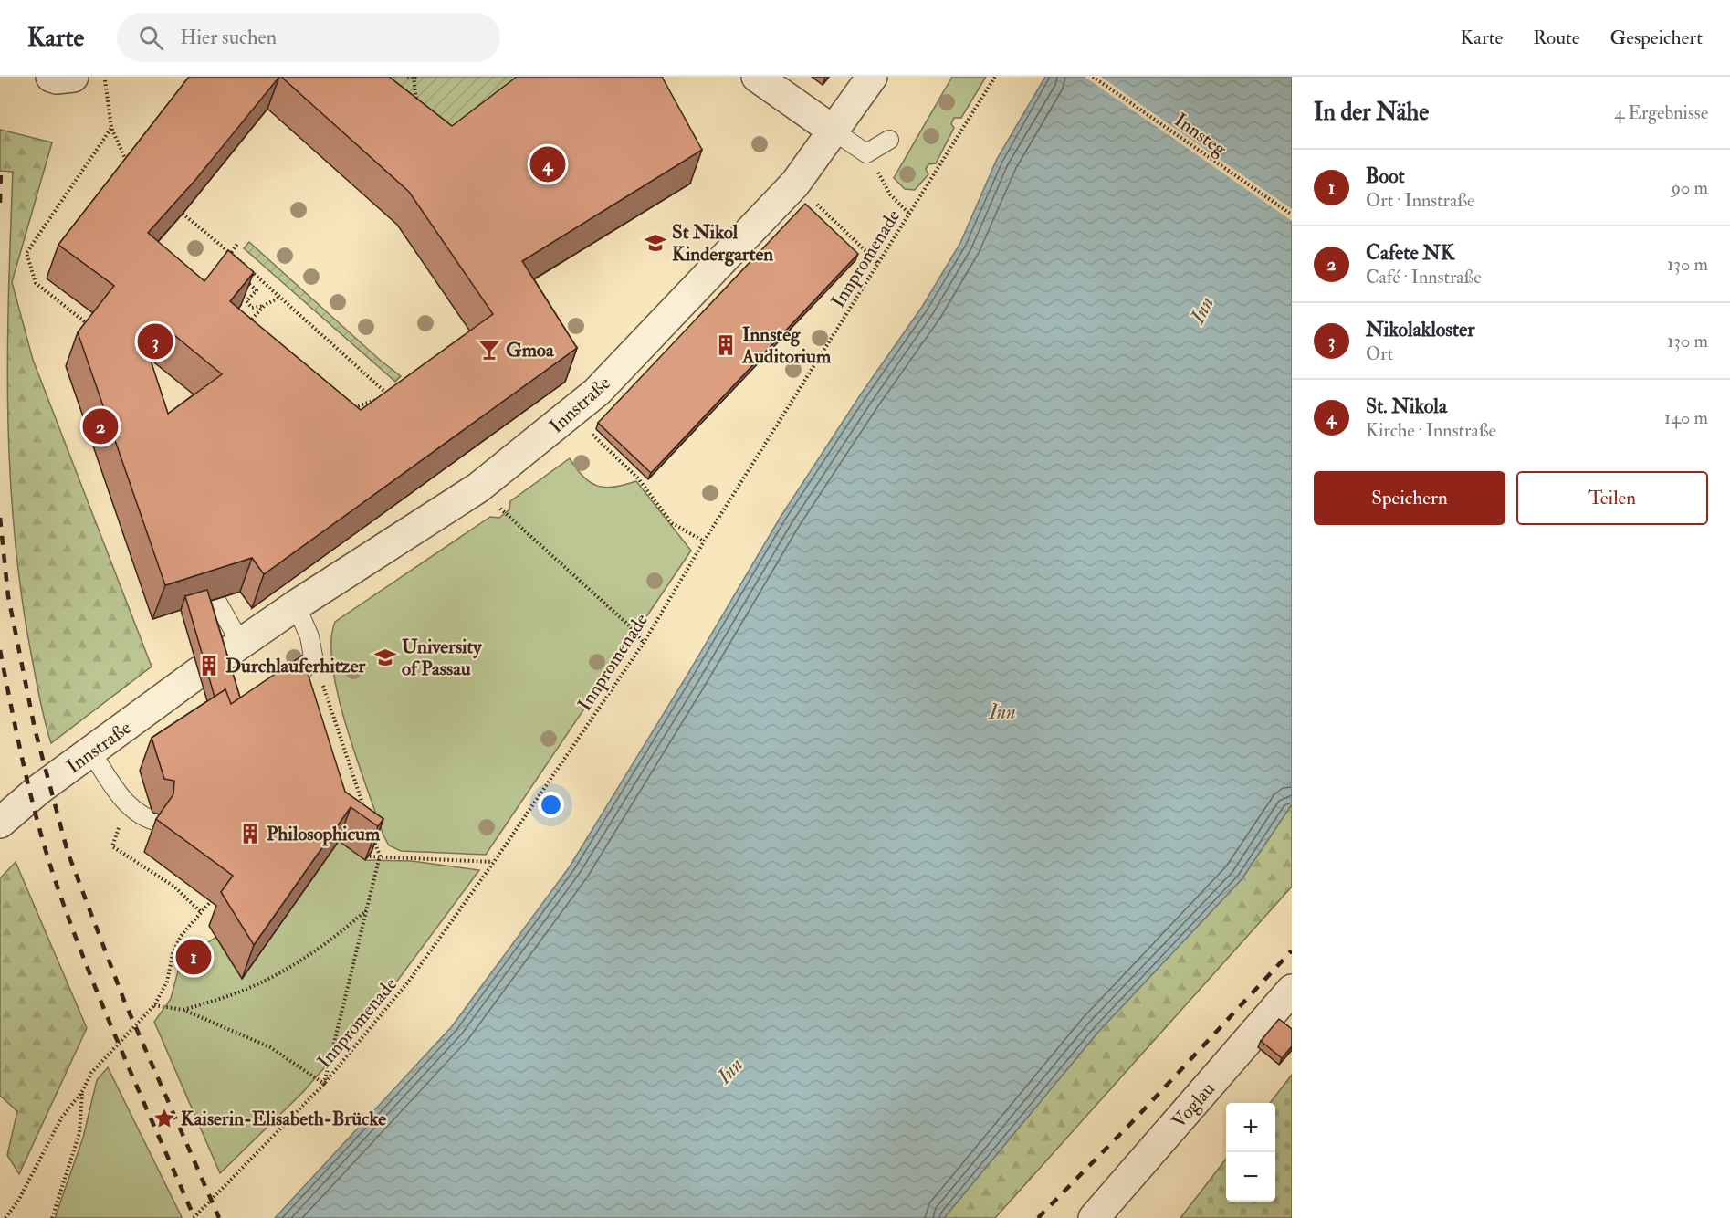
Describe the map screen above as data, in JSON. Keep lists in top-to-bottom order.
{
  "streets": {
    "street": ["Innstraße", "Voglau"],
    "path": ["Innsteg", "Innpromenade"]
  },
  "water": ["Inn"],
  "places": {
    "school or university": ["St Nikol Kindergarten", "University of Passau"],
    "building": ["Innsteg Auditorium", "Durchlauferhitzer", "Philosophicum"],
    "bar": ["Gmoa"],
    "place": ["Kaiserin-Elisabeth-Brücke"]
  },
  "page": {
    "header": "Karte",
    "search": "Hier suchen",
    "nav": ["Karte", "Route", "Gespeichert"],
    "heading": ["In der Nähe", "4 Ergebnisse"],
    "pins": [
      "4",
      "3",
      "2",
      "1"
    ],
    "list": [
      {
        "mark": "1",
        "name": "Boot",
        "note": "Ort · Innstraße",
        "value": "90 m"
      },
      {
        "mark": "2",
        "name": "Cafete NK",
        "note": "Café · Innstraße",
        "value": "130 m"
      },
      {
        "mark": "3",
        "name": "Nikolakloster",
        "note": "Ort",
        "value": "130 m"
      },
      {
        "mark": "4",
        "name": "St. Nikola",
        "note": "Kirche · Innstraße",
        "value": "140 m"
      }
    ],
    "buttons": ["Speichern", "Teilen"],
    "map_buttons": ["+", "−"]
  }
}
